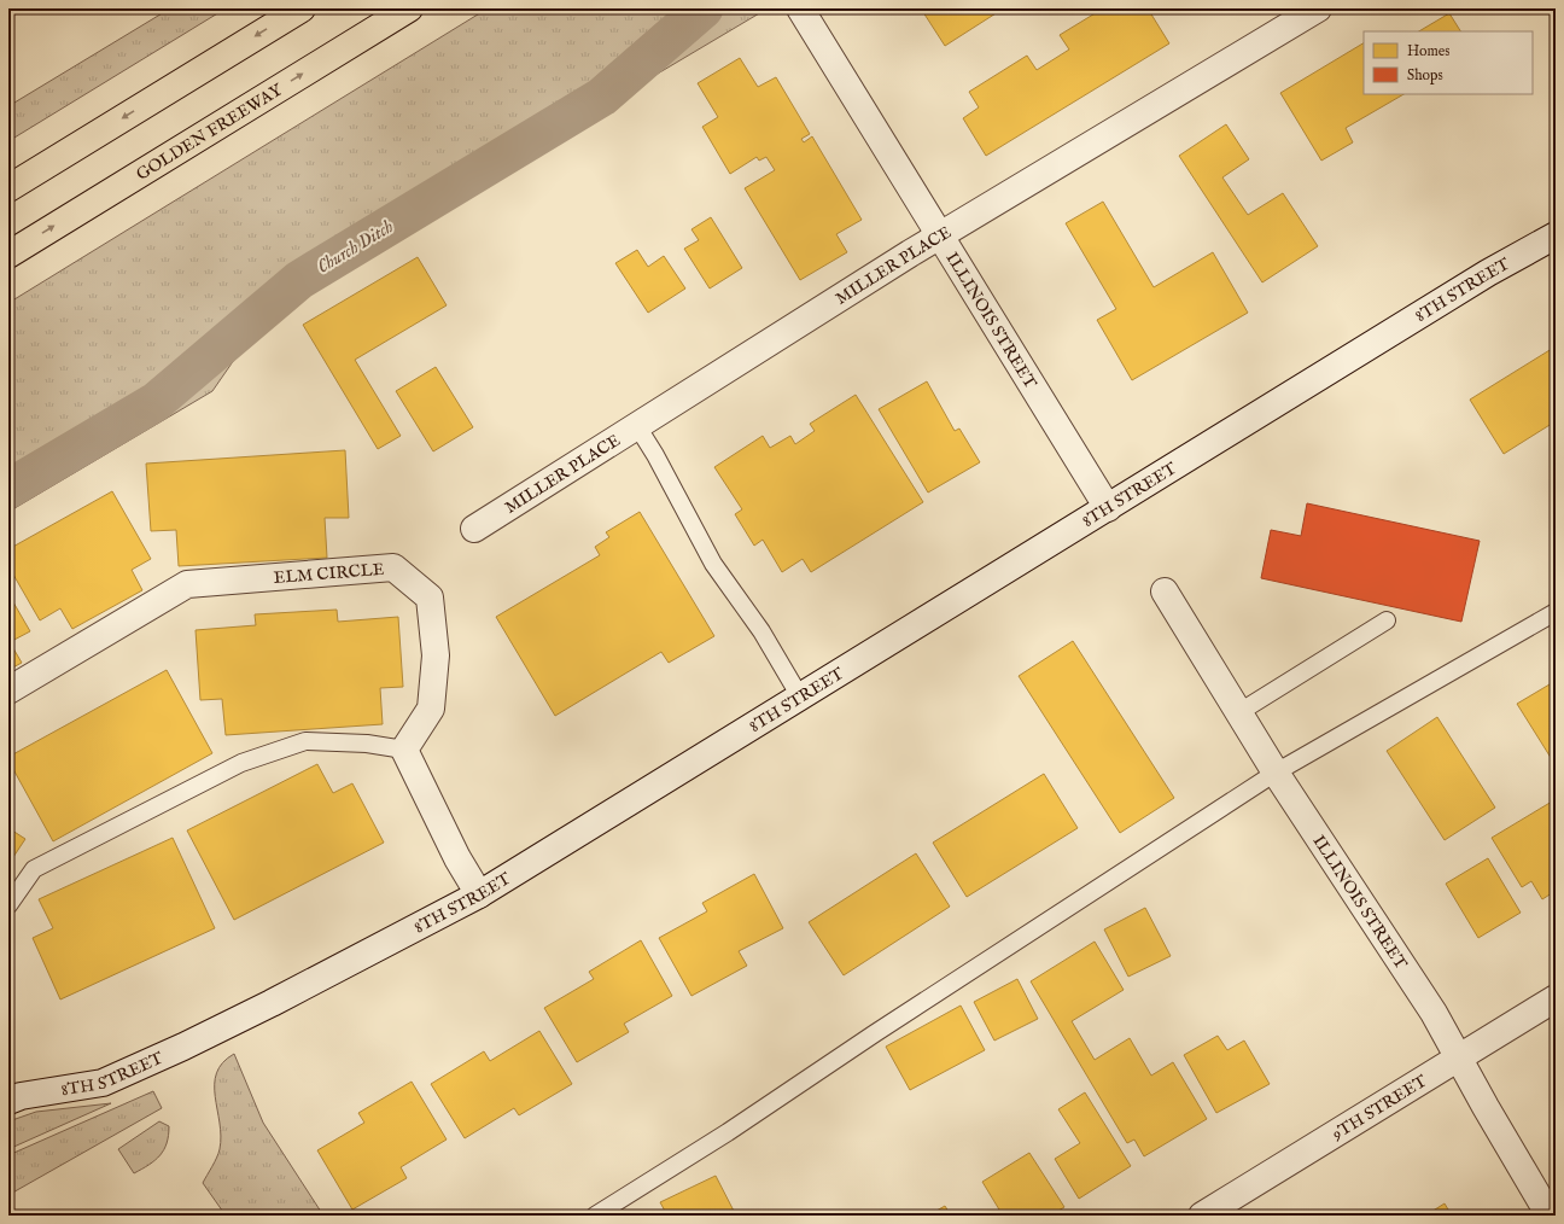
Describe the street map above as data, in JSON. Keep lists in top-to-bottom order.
{
  "streets": {
    "highway": ["GOLDEN FREEWAY"],
    "street": [
      "MILLER PLACE",
      "8TH STREET",
      "ILLINOIS STREET",
      "ELM CIRCLE",
      "9TH STREET"
    ]
  },
  "crossings": [
    ["MILLER PLACE", "ILLINOIS STREET"],
    ["8TH STREET", "ILLINOIS STREET"],
    ["ILLINOIS STREET", "9TH STREET"]
  ],
  "water": ["Church Ditch"],
  "legend": ["Homes", "Shops"]
}
